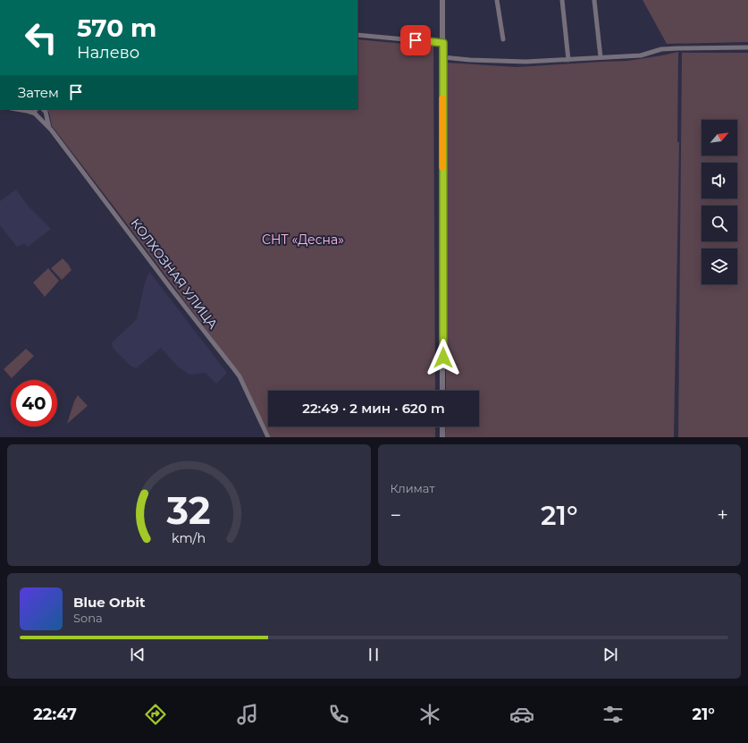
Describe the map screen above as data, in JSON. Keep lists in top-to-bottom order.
{
  "streets": {
    "street": ["КОЛХОЗНАЯ УЛИЦА"]
  },
  "parks": ["СНТ «Десна»"],
  "north": "top right",
  "page": {
    "turn": ["570 m", "Налево"],
    "then": "Затем",
    "limit": "40",
    "trip": "22:49 · 2 мин · 620 m",
    "tile": "Климат",
    "heat": ["−", "21°", "+"],
    "song": ["Blue Orbit", "Sona"],
    "tabs": ["22:47", "21°"],
    "gauge": ["32", "km/h"]
  }
}
